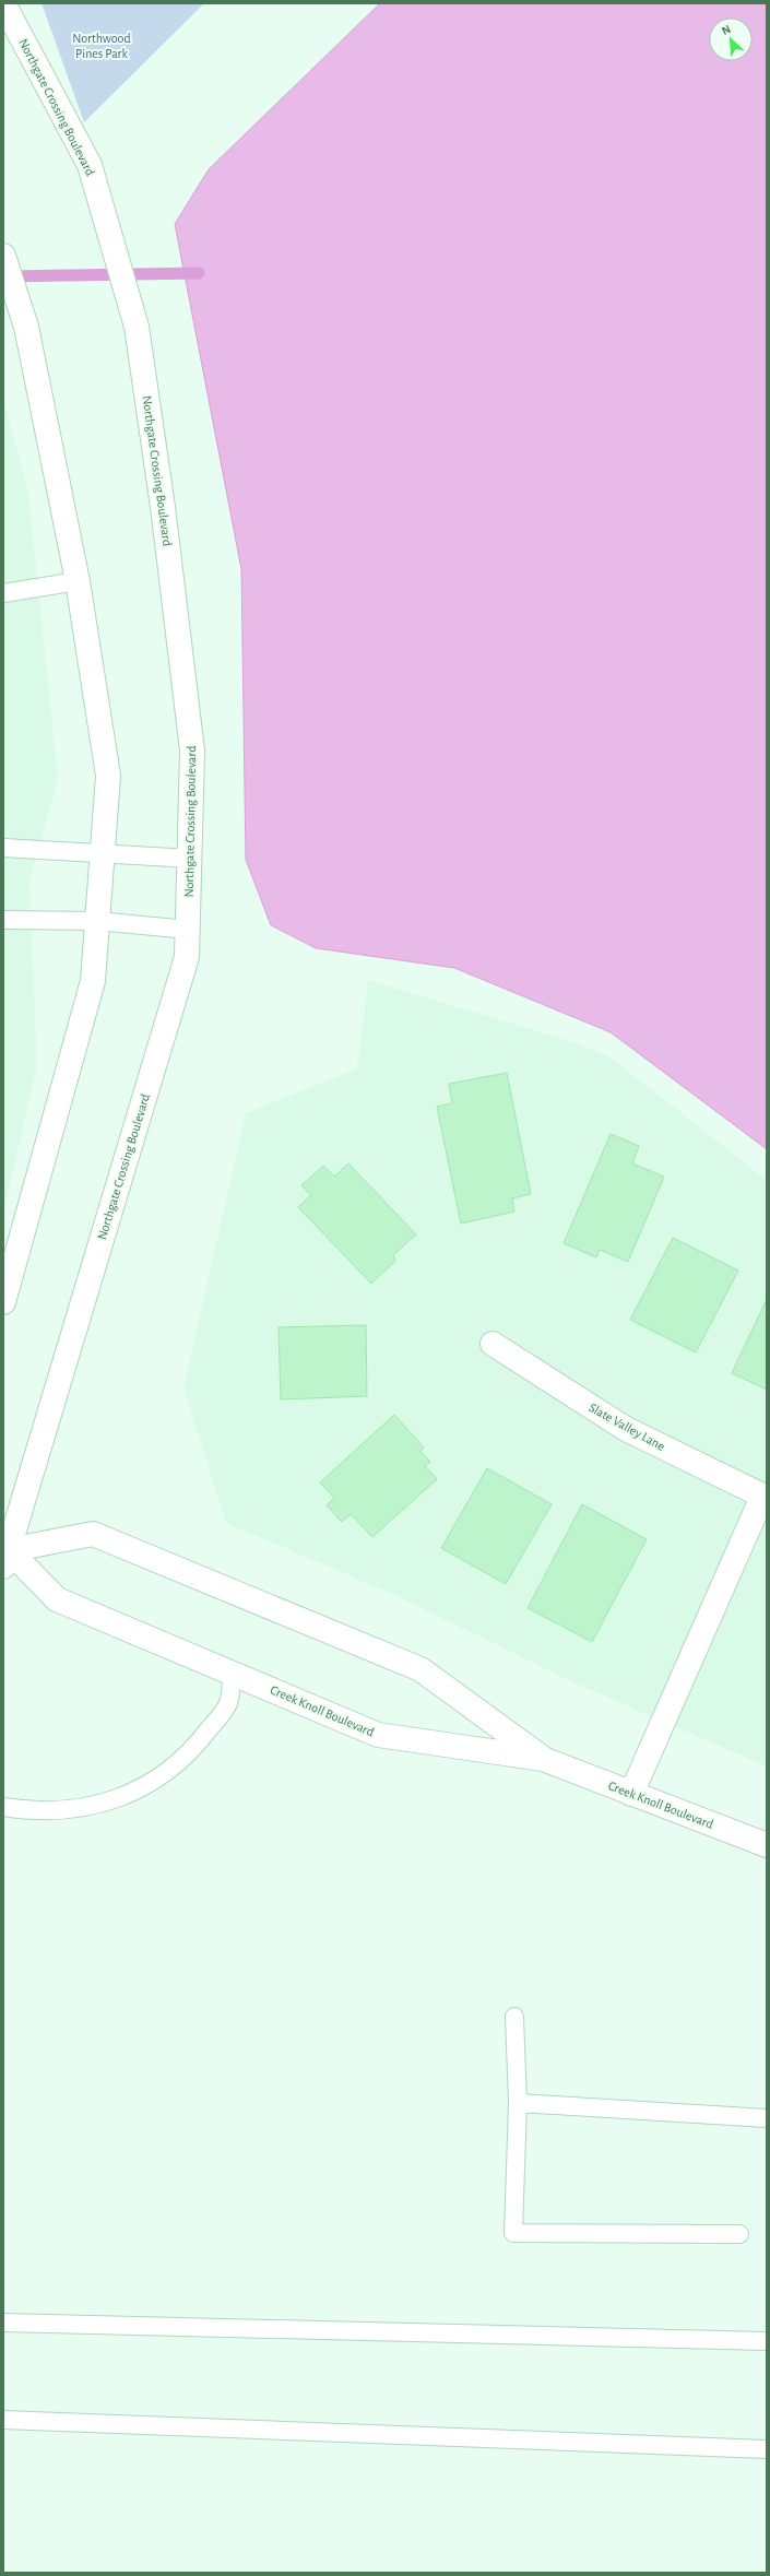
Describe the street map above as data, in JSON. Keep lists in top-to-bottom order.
{
  "streets": {
    "street": ["Northgate Crossing Boulevard", "Slate Valley Lane", "Creek Knoll Boulevard"]
  },
  "crossings": [
    ["Northgate Crossing Boulevard", "Creek Knoll Boulevard"]
  ],
  "parks": ["Northwood Pines Park"],
  "north": "top left"
}
